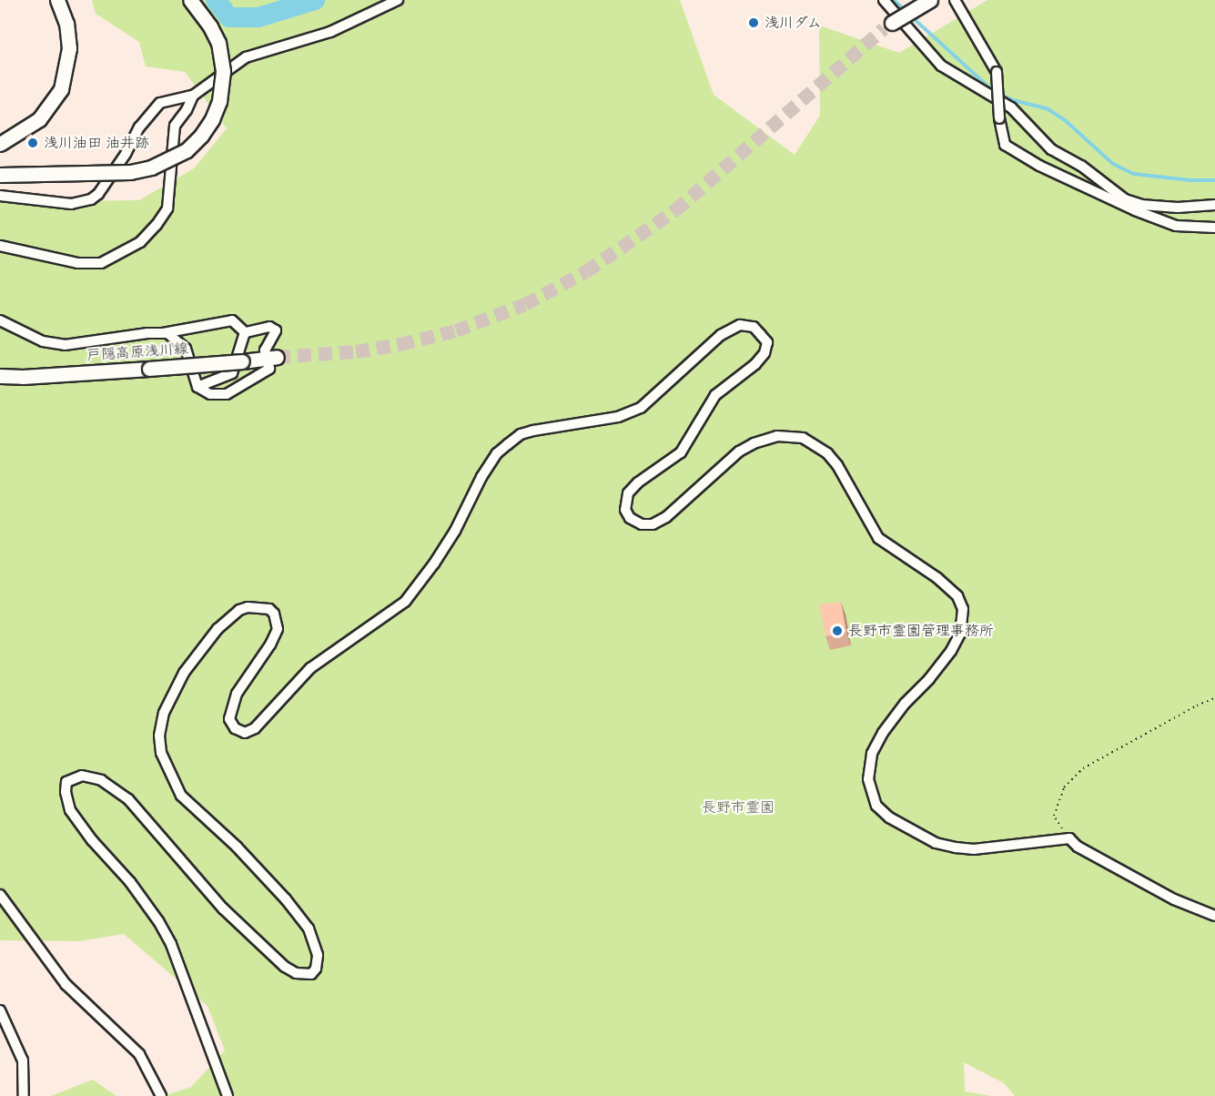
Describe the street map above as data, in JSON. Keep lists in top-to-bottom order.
{
  "streets": {
    "main road": ["戸隠高原浅川線"]
  },
  "parks": ["長野市霊園"],
  "places": ["浅川ダム", "浅川油田 油井跡", "長野市霊園管理事務所"]
}
